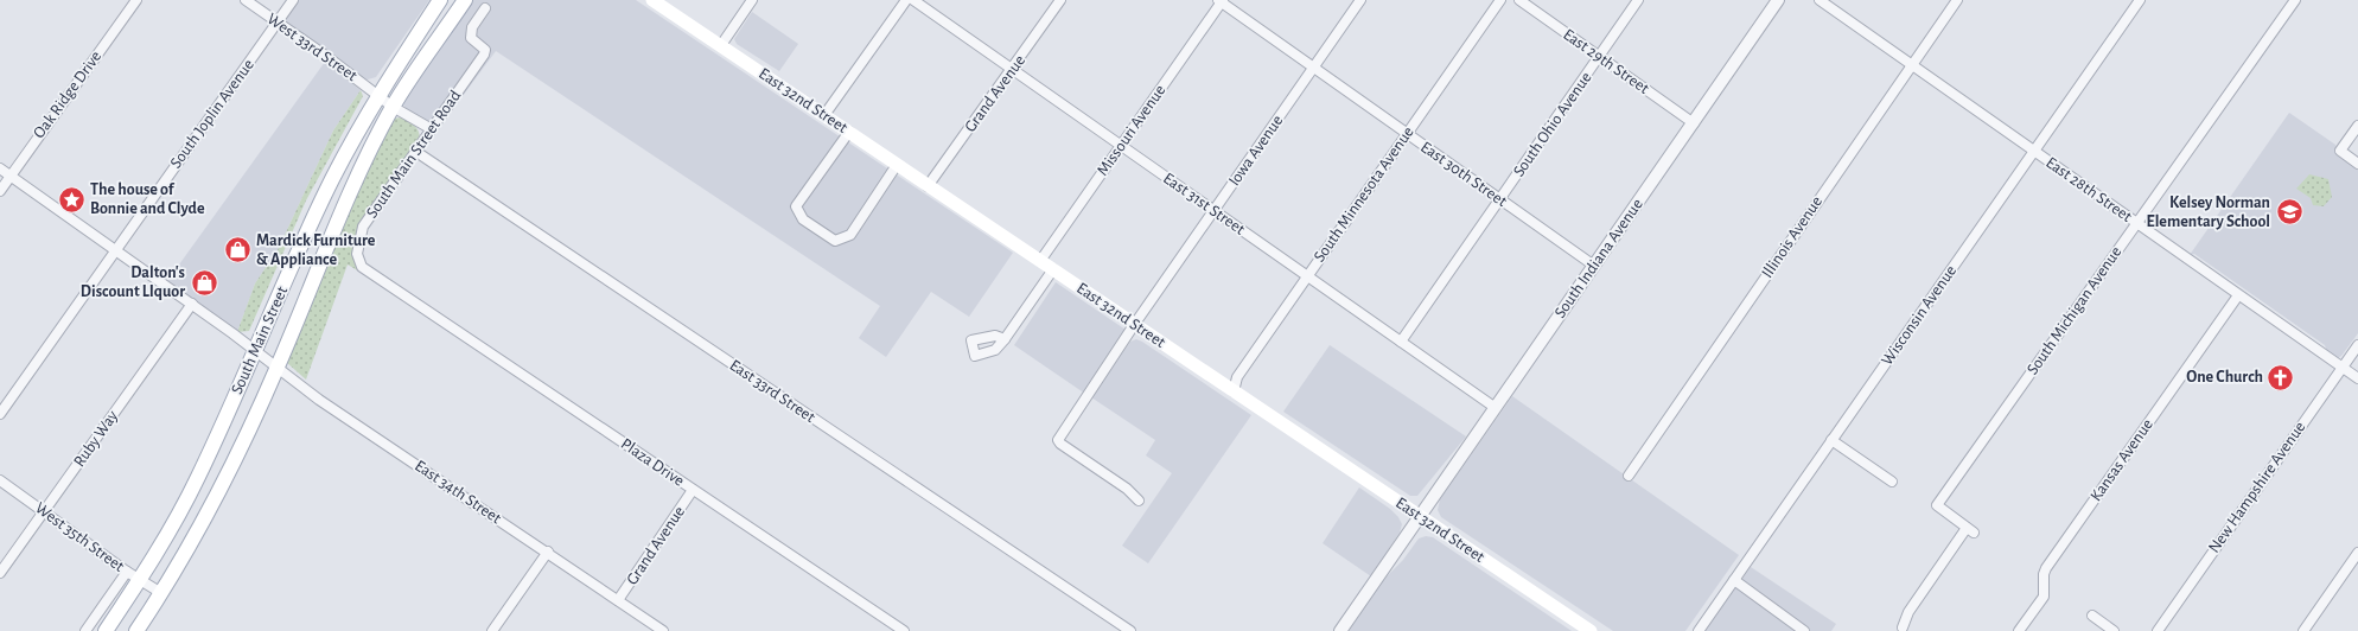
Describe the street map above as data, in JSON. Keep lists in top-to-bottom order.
{
  "streets": {
    "main road": ["East 32nd Street", "South Main Street"],
    "street": [
      "West 33rd Street",
      "East 29th Street",
      "Grand Avenue",
      "Oak Ridge Drive",
      "South Joplin Avenue",
      "South Ohio Avenue",
      "Missouri Avenue",
      "Iowa Avenue",
      "South Main Street Road",
      "East 30th Street",
      "East 28th Street",
      "South Minnesota Avenue",
      "East 31st Street",
      "Illinois Avenue",
      "South Indiana Avenue",
      "South Michigan Avenue",
      "Wisconsin Avenue",
      "East 33rd Street",
      "Ruby Way",
      "Kansas Avenue",
      "Plaza Drive",
      "New Hampshire Avenue",
      "East 34th Street",
      "West 35th Street"
    ]
  },
  "crossings": [
    ["West 33rd Street", "South Joplin Avenue"],
    ["West 33rd Street", "South Main Street"],
    ["East 29th Street", "South Ohio Avenue"],
    ["East 29th Street", "South Indiana Avenue"],
    ["Grand Avenue", "East 32nd Street"],
    ["Grand Avenue", "East 31st Street"],
    ["Grand Avenue", "Plaza Drive"],
    ["Grand Avenue", "East 34th Street"],
    ["Oak Ridge Drive", "East 34th Street"],
    ["East 32nd Street", "Missouri Avenue"],
    ["East 32nd Street", "Iowa Avenue"],
    ["East 32nd Street", "South Minnesota Avenue"],
    ["East 32nd Street", "South Indiana Avenue"],
    ["South Joplin Avenue", "East 34th Street"],
    ["South Ohio Avenue", "East 30th Street"],
    ["South Ohio Avenue", "East 31st Street"],
    ["Missouri Avenue", "East 30th Street"],
    ["Missouri Avenue", "East 31st Street"],
    ["Iowa Avenue", "East 30th Street"],
    ["Iowa Avenue", "East 31st Street"],
    ["South Main Street Road", "East 33rd Street"],
    ["South Main Street Road", "Plaza Drive"],
    ["East 30th Street", "South Minnesota Avenue"],
    ["East 30th Street", "South Indiana Avenue"],
    ["East 28th Street", "Illinois Avenue"],
    ["East 28th Street", "South Michigan Avenue"],
    ["East 28th Street", "Wisconsin Avenue"],
    ["East 28th Street", "Kansas Avenue"],
    ["East 28th Street", "New Hampshire Avenue"],
    ["South Minnesota Avenue", "East 31st Street"],
    ["East 31st Street", "South Indiana Avenue"],
    ["South Main Street", "East 34th Street"],
    ["South Main Street", "West 35th Street"],
    ["Ruby Way", "East 34th Street"],
    ["Ruby Way", "West 35th Street"]
  ],
  "places": {
    "place": ["The house of Bonnie and Clyde"],
    "school or university": ["Kelsey Norman Elementary School"],
    "shop": ["Mardick Furniture & Appliance", "Dalton's Discount LIquor"],
    "church": ["One Church"]
  }
}
